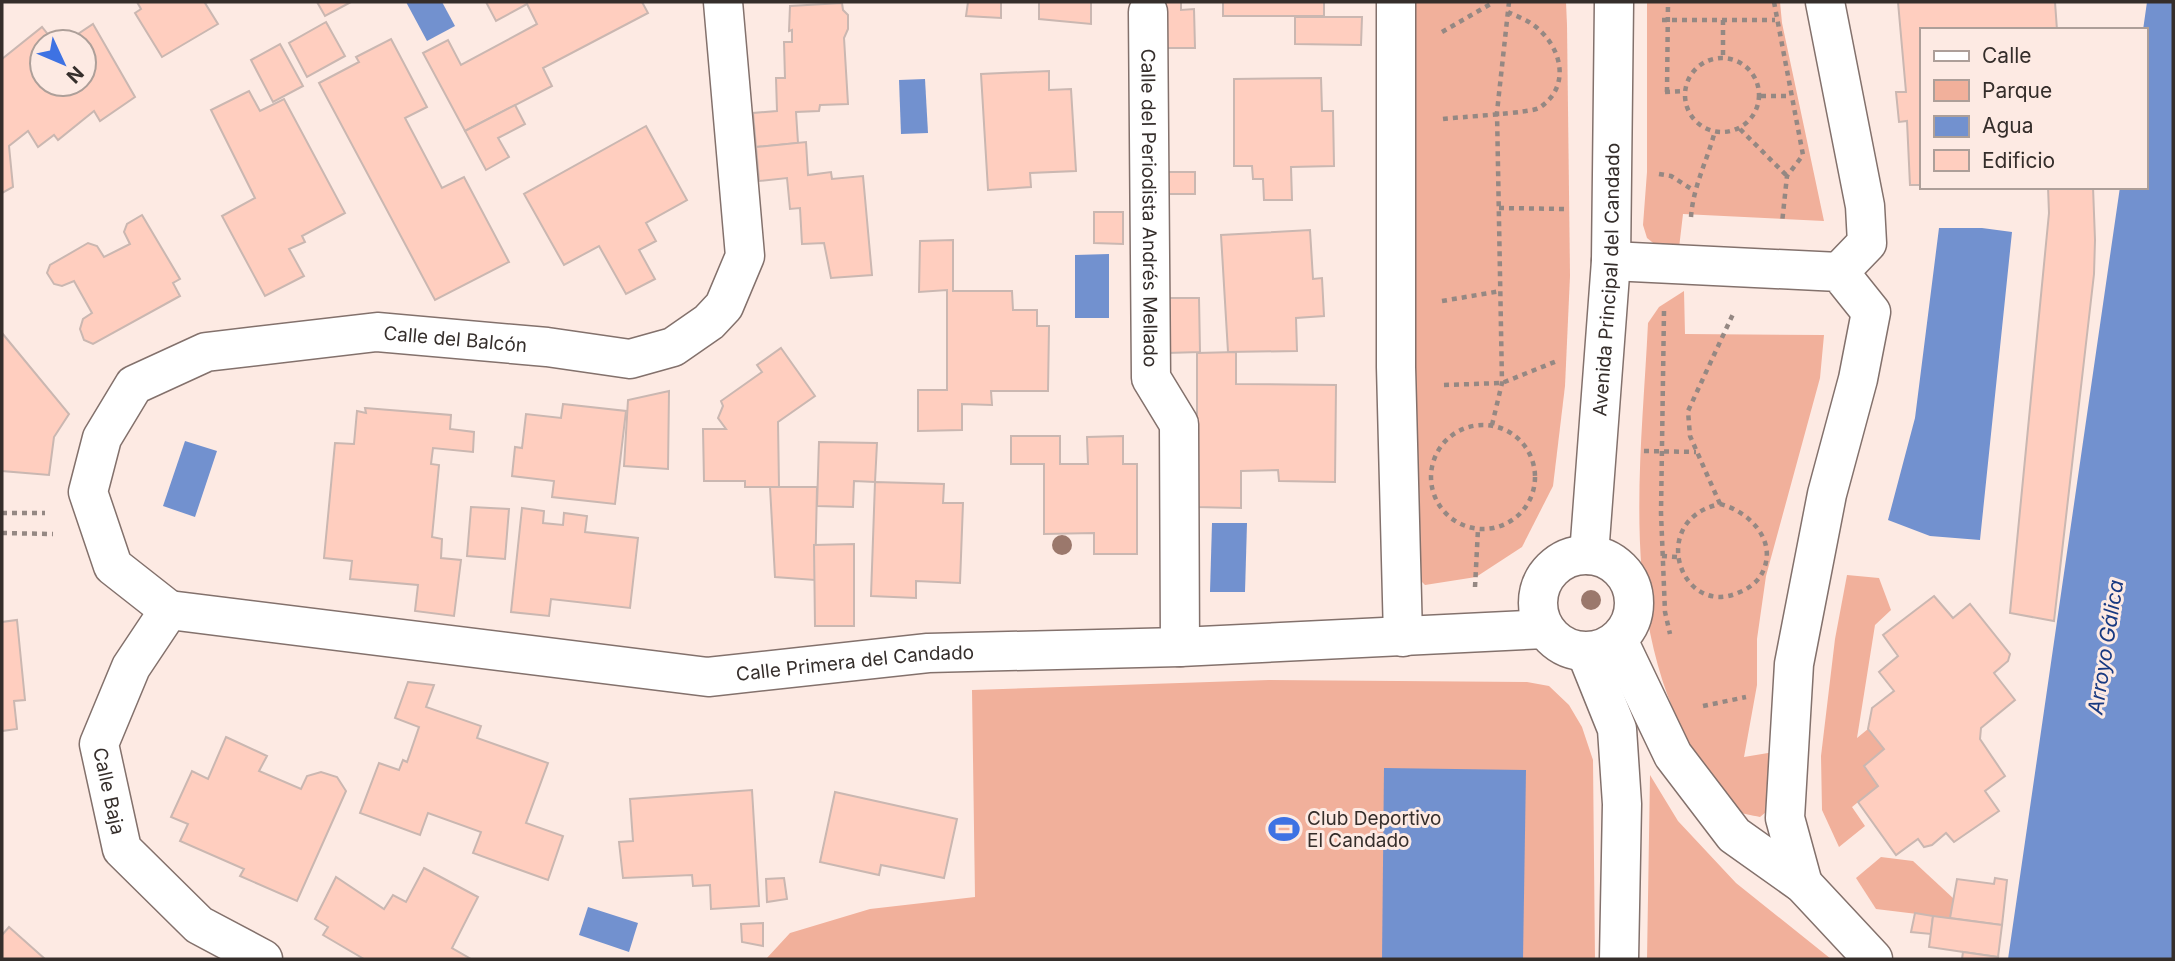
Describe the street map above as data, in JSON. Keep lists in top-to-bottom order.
{
  "streets": {
    "street": [
      "Calle del Periodista Andrés Mellado",
      "Avenida Principal del Candado",
      "Calle del Balcón",
      "Calle Primera del Candado",
      "Calle Baja"
    ]
  },
  "crossings": [
    ["Calle del Periodista Andrés Mellado", "Calle Primera del Candado"],
    ["Avenida Principal del Candado", "Calle Primera del Candado"],
    ["Calle del Balcón", "Calle Primera del Candado"],
    ["Calle del Balcón", "Calle Baja"],
    ["Calle Primera del Candado", "Calle Baja"]
  ],
  "water": ["Arroyo Gálica"],
  "places": {
    "sports": ["Club Deportivo El Candado"]
  },
  "legend": [
    "Calle",
    "Parque",
    "Agua",
    "Edificio"
  ],
  "north": "bottom right"
}
